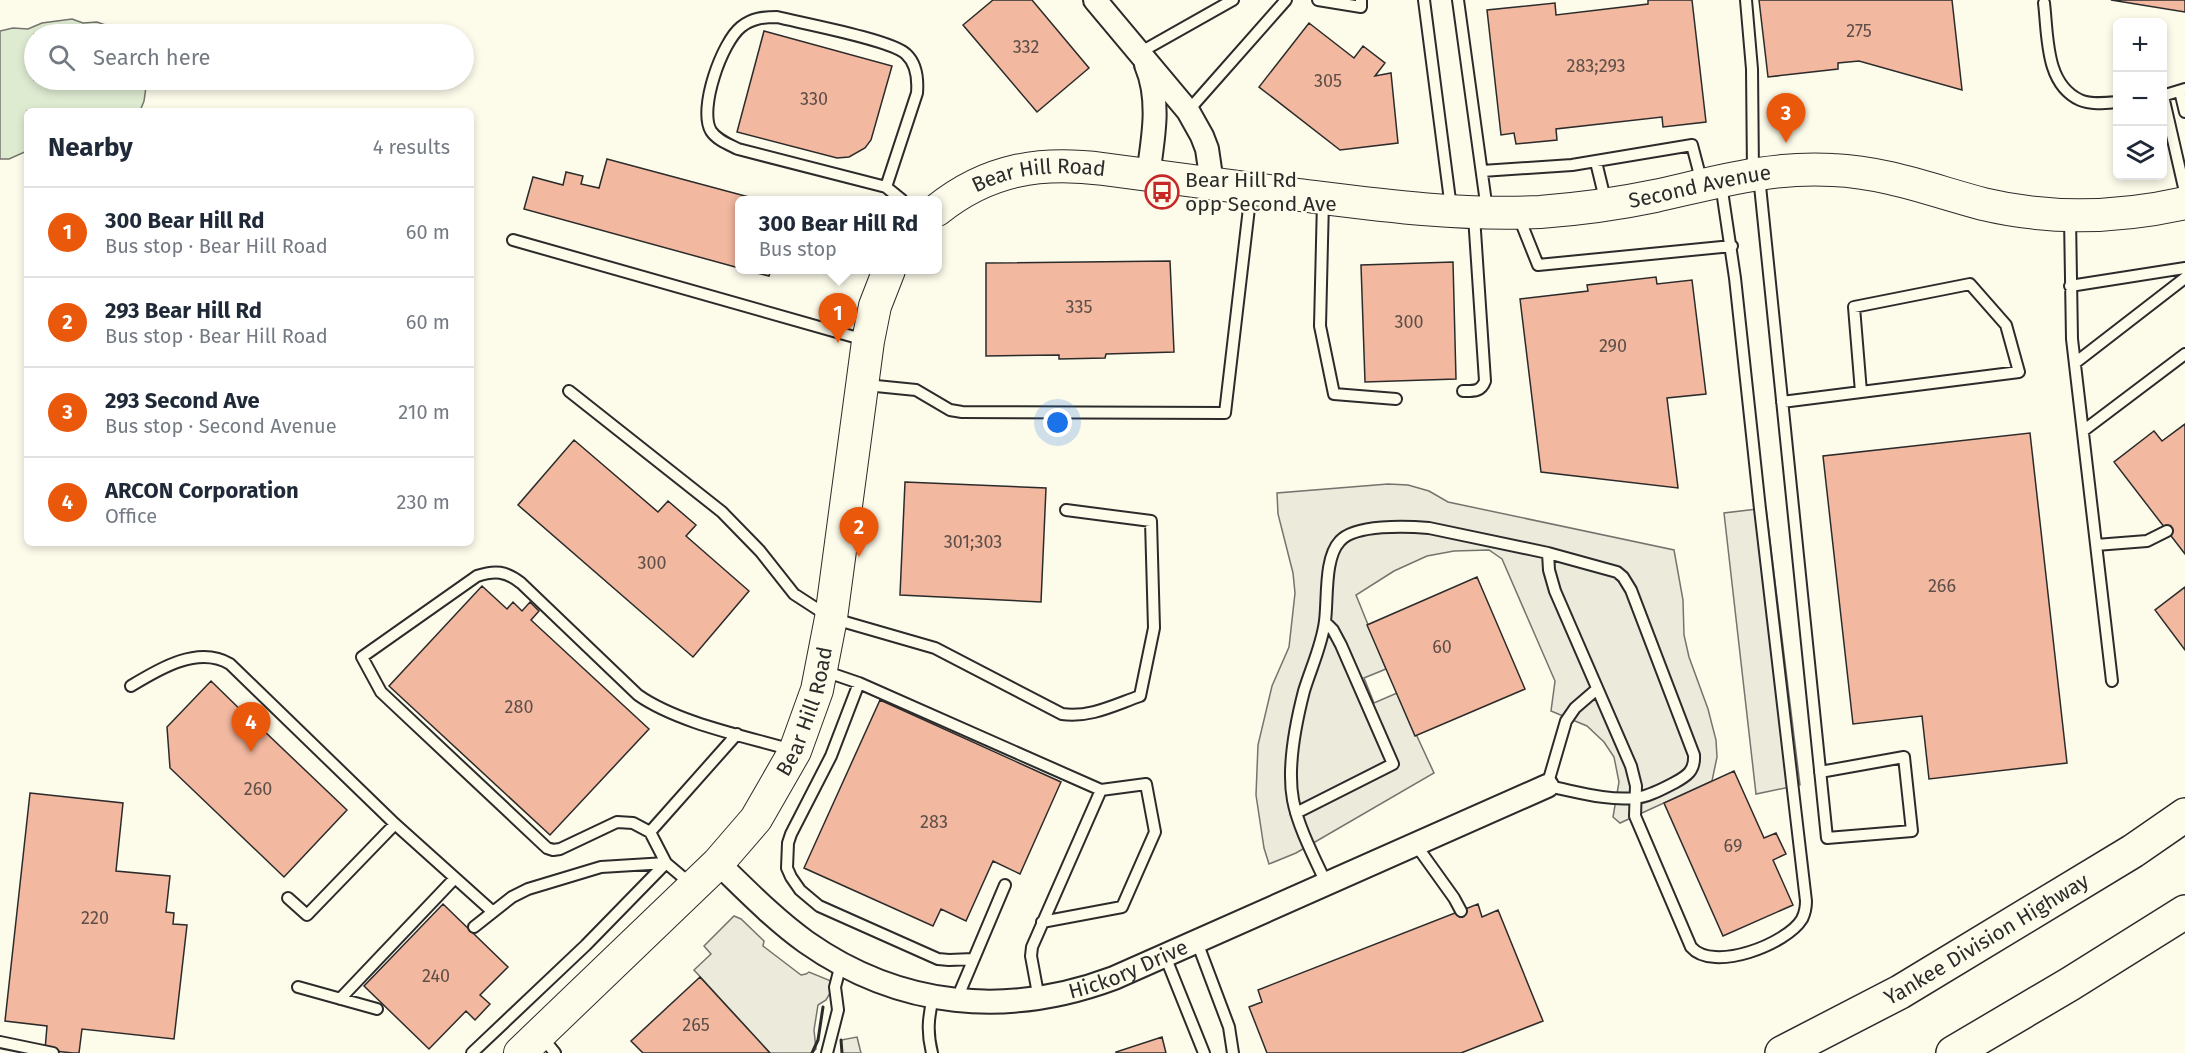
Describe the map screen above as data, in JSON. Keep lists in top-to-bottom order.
{
  "streets": {
    "highway": ["Yankee Division Highway"],
    "street": ["Bear Hill Road", "Second Avenue", "Hickory Drive"]
  },
  "crossings": [
    ["Bear Hill Road", "Second Avenue"],
    ["Bear Hill Road", "Hickory Drive"]
  ],
  "places": {
    "bus stop": ["Bear Hill Rd opp Second Ave"]
  },
  "house_numbers": [
    "275",
    "332",
    "283;293",
    "305",
    "330",
    "335",
    "300",
    "290",
    "301;303",
    "300",
    "266",
    "60",
    "280",
    "260",
    "283",
    "69",
    "220",
    "240",
    "265"
  ],
  "page": {
    "map_buttons": ["+", "−"],
    "search": "Search here",
    "pins": [
      "3",
      "1",
      "2",
      "4"
    ],
    "heading": ["Nearby", "4 results"],
    "list": [
      {
        "mark": "1",
        "name": "300 Bear Hill Rd",
        "note": "Bus stop · Bear Hill Road",
        "value": "60 m"
      },
      {
        "mark": "2",
        "name": "293 Bear Hill Rd",
        "note": "Bus stop · Bear Hill Road",
        "value": "60 m"
      },
      {
        "mark": "3",
        "name": "293 Second Ave",
        "note": "Bus stop · Second Avenue",
        "value": "210 m"
      },
      {
        "mark": "4",
        "name": "ARCON Corporation",
        "note": "Office",
        "value": "230 m"
      }
    ],
    "popup": ["300 Bear Hill Rd", "Bus stop"]
  }
}
